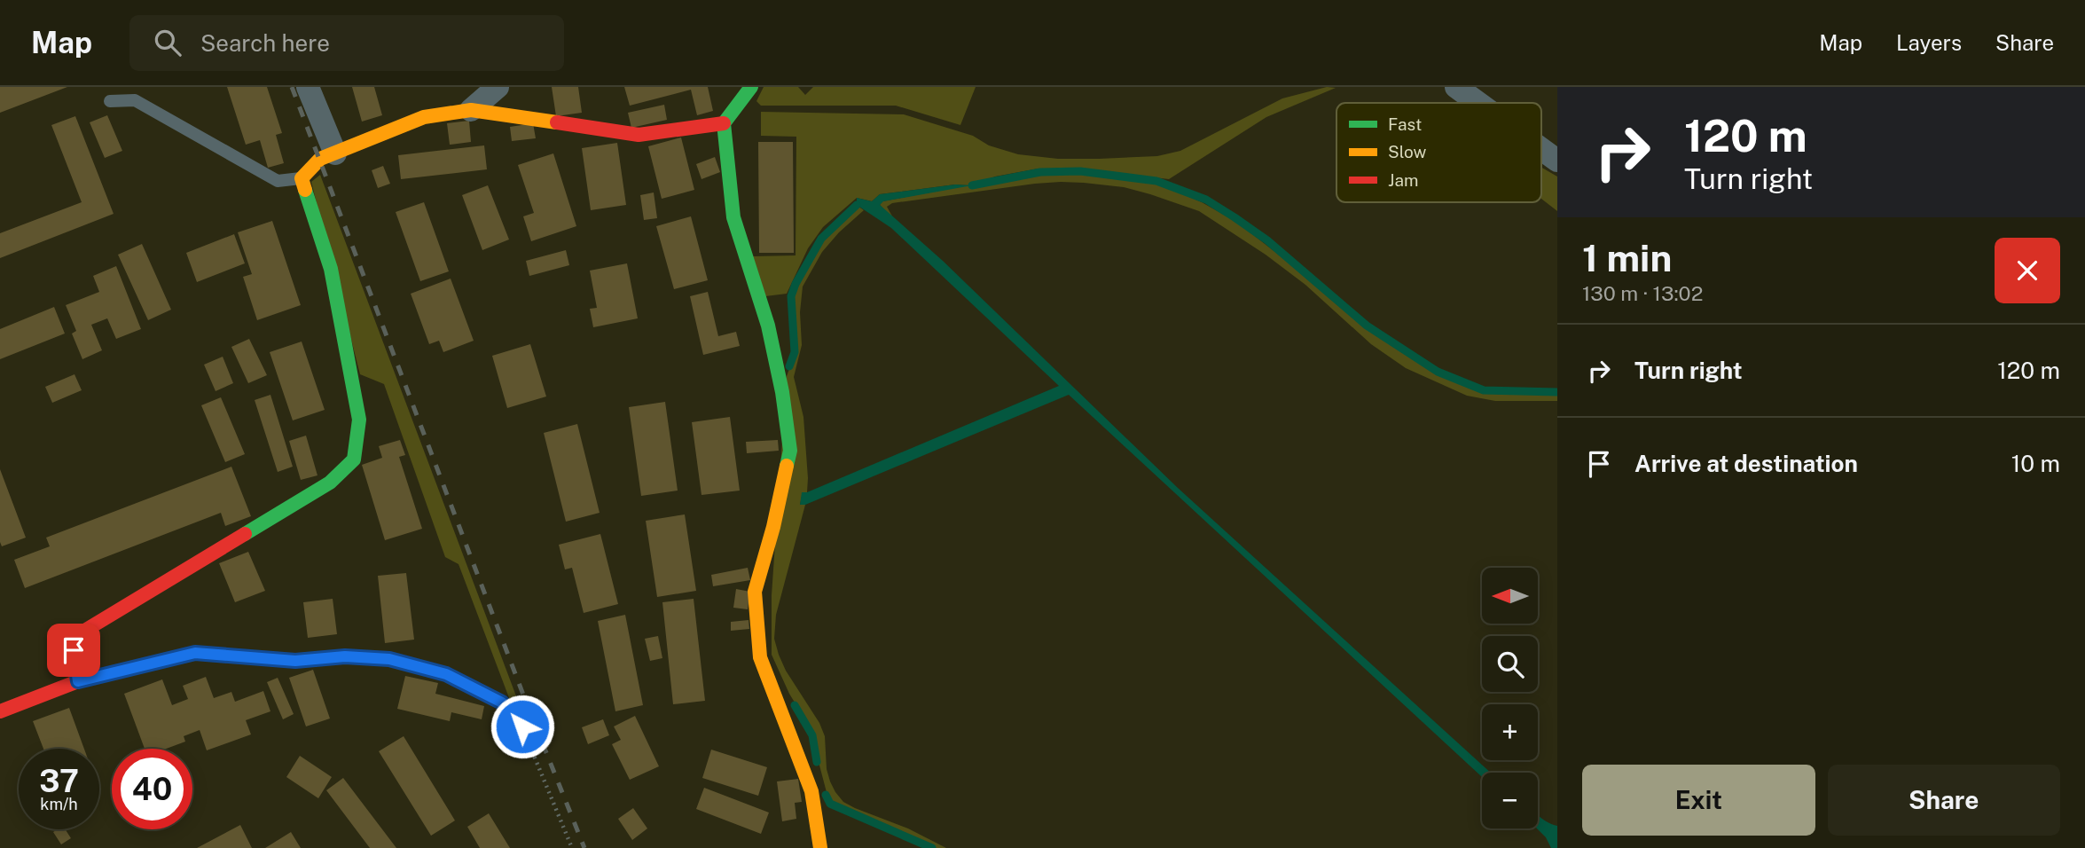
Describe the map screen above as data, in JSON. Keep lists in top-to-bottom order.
{
  "legend": ["Fast", "Slow", "Jam"],
  "north": "left",
  "page": {
    "header": "Map",
    "search": "Search here",
    "nav": ["Map", "Layers", "Share"],
    "turn": ["120 m", "Turn right"],
    "heading": ["1 min", "130 m · 13:02"],
    "list": [
      {
        "name": "Turn right",
        "value": "120 m"
      },
      {
        "name": "Arrive at destination",
        "value": "10 m"
      }
    ],
    "map_buttons": ["+", "−"],
    "speed": "37 km/h",
    "limit": "40",
    "buttons": ["Exit", "Share"]
  }
}
